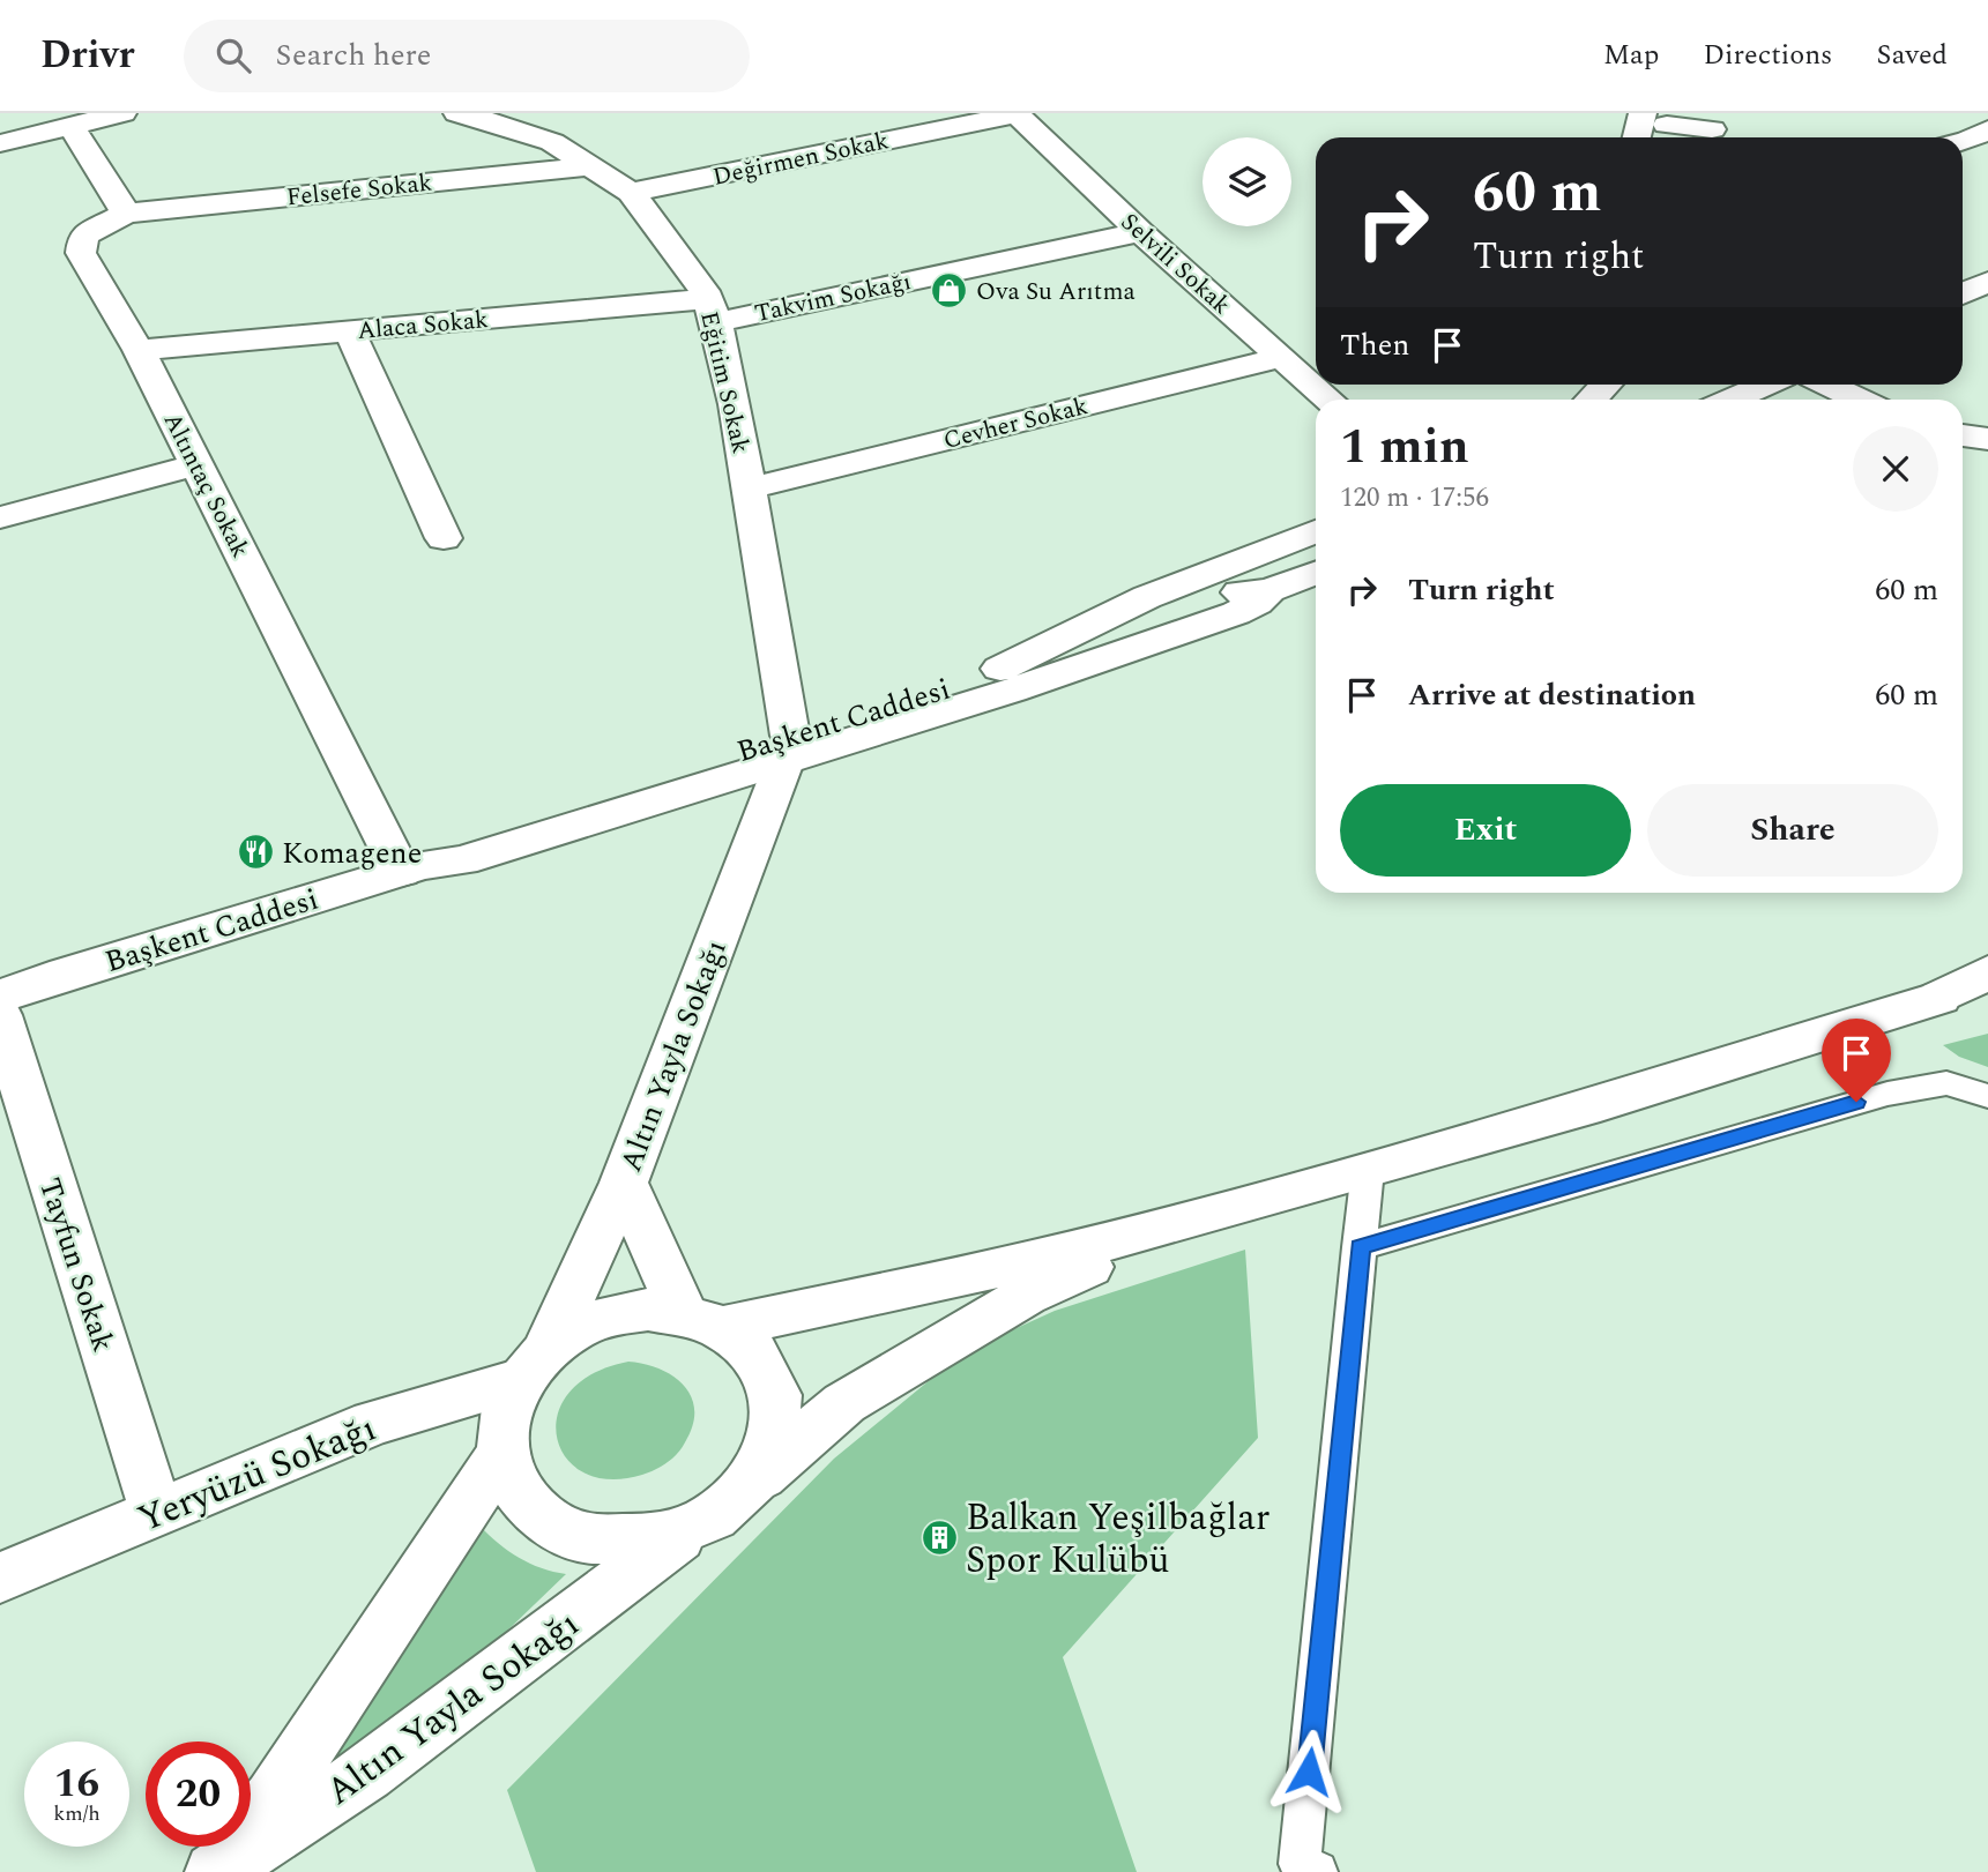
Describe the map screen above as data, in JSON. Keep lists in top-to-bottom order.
{
  "streets": {
    "street": [
      "Değirmen Sokak",
      "Felsefe Sokak",
      "Selvili Sokak",
      "Takvim Sokağı",
      "Alaca Sokak",
      "Eğitim Sokak",
      "Cevher Sokak",
      "Altıntaç Sokak",
      "Başkent Caddesi",
      "Altın Yayla Sokağı",
      "Tayfun Sokak",
      "Yeryüzü Sokağı"
    ]
  },
  "crossings": [
    ["Değirmen Sokak", "Selvili Sokak"],
    ["Değirmen Sokak", "Eğitim Sokak"],
    ["Felsefe Sokak", "Eğitim Sokak"],
    ["Felsefe Sokak", "Altıntaç Sokak"],
    ["Selvili Sokak", "Takvim Sokağı"],
    ["Selvili Sokak", "Cevher Sokak"],
    ["Takvim Sokağı", "Alaca Sokak"],
    ["Takvim Sokağı", "Eğitim Sokak"],
    ["Alaca Sokak", "Eğitim Sokak"],
    ["Alaca Sokak", "Altıntaç Sokak"],
    ["Eğitim Sokak", "Cevher Sokak"],
    ["Eğitim Sokak", "Başkent Caddesi"],
    ["Eğitim Sokak", "Altın Yayla Sokağı"],
    ["Altıntaç Sokak", "Başkent Caddesi"],
    ["Başkent Caddesi", "Altın Yayla Sokağı"],
    ["Altın Yayla Sokağı", "Yeryüzü Sokağı"],
    ["Tayfun Sokak", "Yeryüzü Sokağı"]
  ],
  "places": {
    "shop": ["Ova Su Arıtma"],
    "restaurant": ["Komagene"],
    "building": ["Balkan Yeşilbağlar Spor Kulübü"]
  },
  "page": {
    "header": "Drivr",
    "search": "Search here",
    "nav": ["Map", "Directions", "Saved"],
    "turn": ["60 m", "Turn right"],
    "then": "Then",
    "heading": ["1 min", "120 m · 17:56"],
    "list": [
      {
        "name": "Turn right",
        "value": "60 m"
      },
      {
        "name": "Arrive at destination",
        "value": "60 m"
      }
    ],
    "buttons": ["Exit", "Share"],
    "speed": "16 km/h",
    "limit": "20"
  }
}
